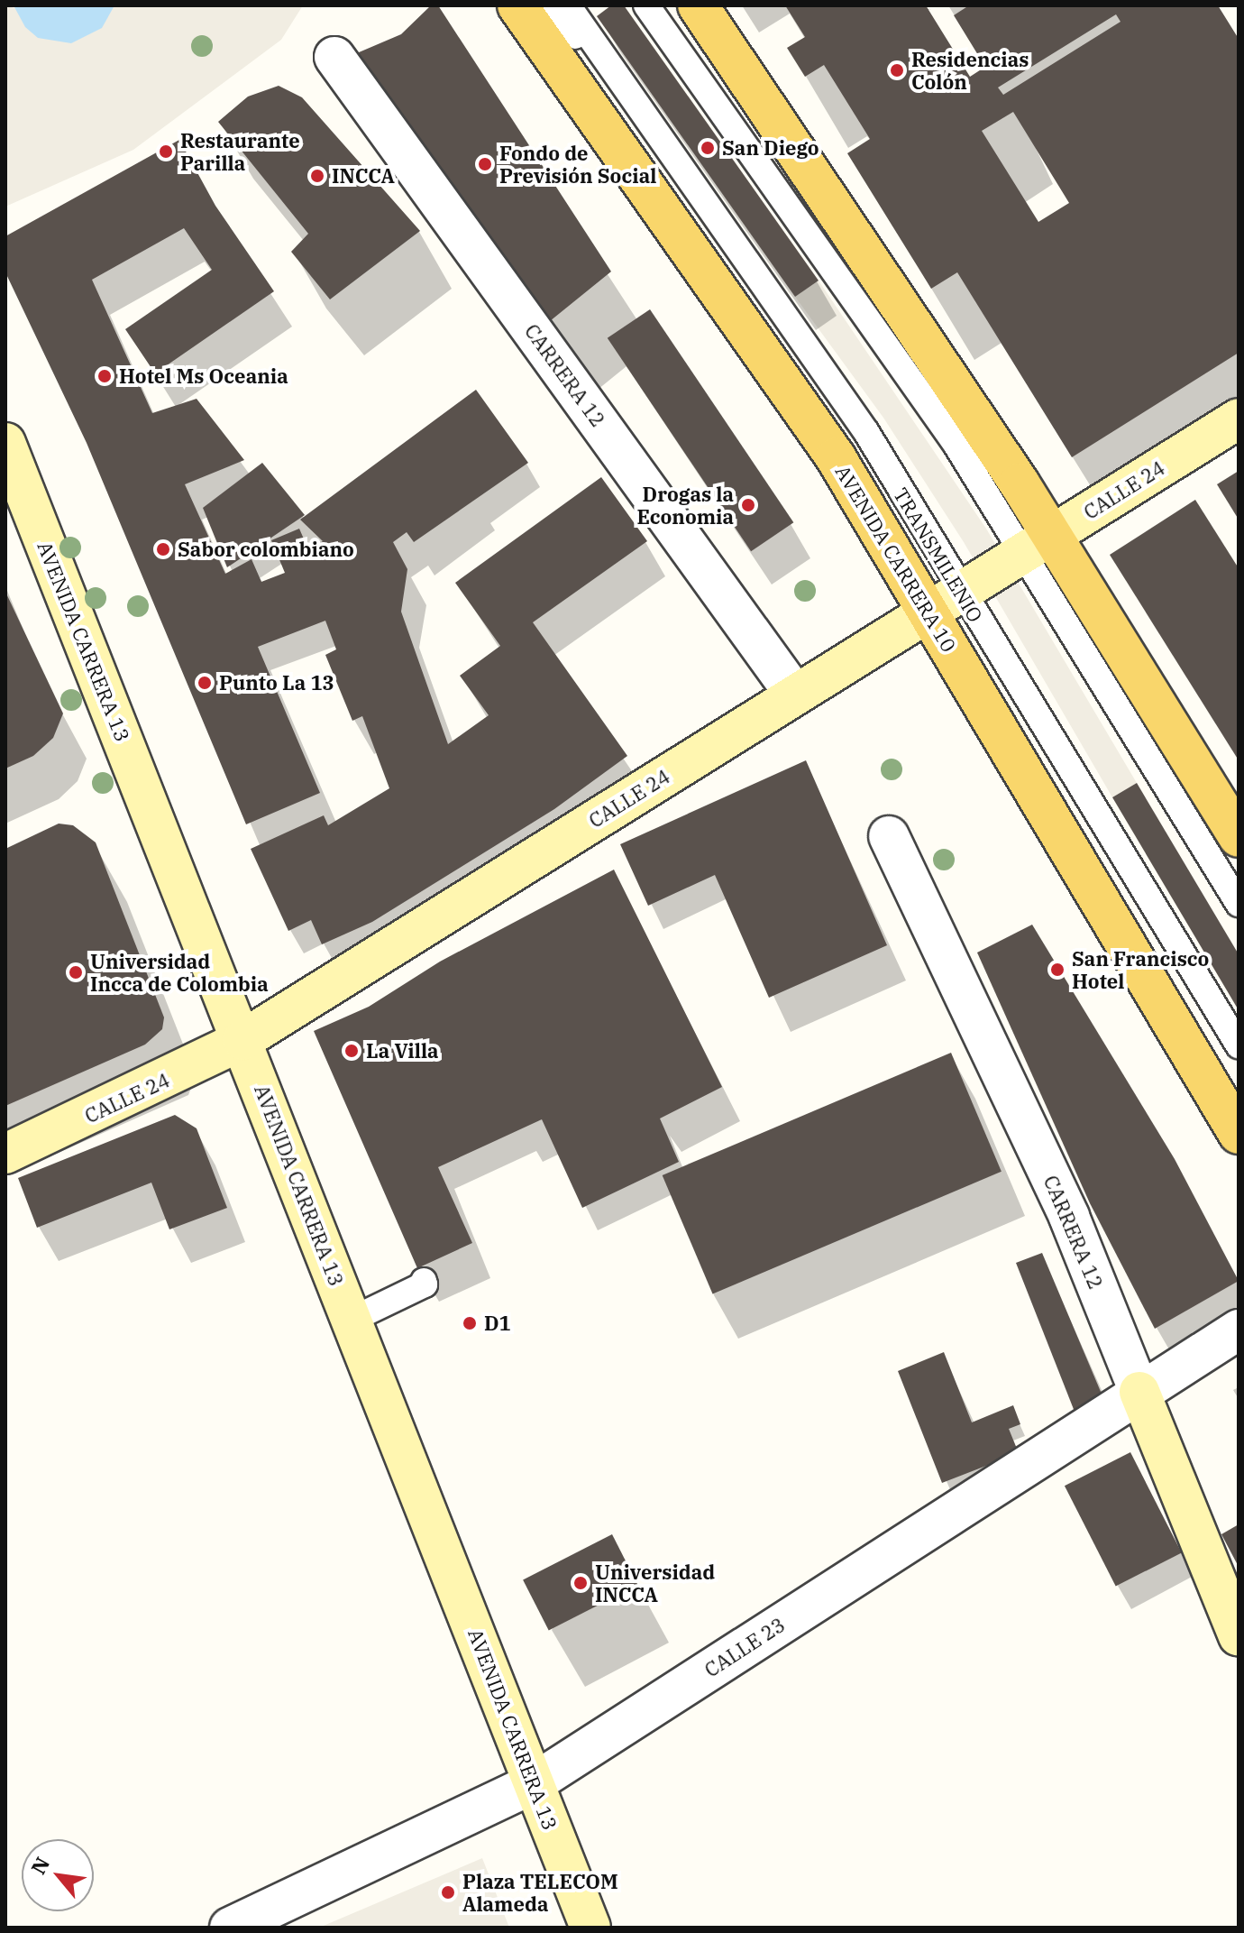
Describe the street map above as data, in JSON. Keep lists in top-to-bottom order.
{
  "streets": {
    "main road": ["AVENIDA CARRERA 10"],
    "street": [
      "CARRERA 12",
      "CALLE 24",
      "AVENIDA CARRERA 13",
      "CALLE 23"
    ],
    "lane": ["TRANSMILENIO"]
  },
  "crossings": [
    ["CARRERA 12", "CALLE 24"],
    ["CARRERA 12", "CALLE 23"],
    ["CALLE 24", "TRANSMILENIO"],
    ["CALLE 24", "AVENIDA CARRERA 10"],
    ["CALLE 24", "AVENIDA CARRERA 13"],
    ["TRANSMILENIO", "AVENIDA CARRERA 10"],
    ["AVENIDA CARRERA 13", "CALLE 23"]
  ],
  "places": [
    "Residencias Colón",
    "San Diego",
    "Restaurante Parilla",
    "Fondo de Previsión Social",
    "INCCA",
    "Hotel Ms Oceania",
    "Drogas la Economia",
    "Sabor colombiano",
    "Punto La 13",
    "San Francisco Hotel",
    "Universidad Incca de Colombia",
    "La Villa",
    "D1",
    "Universidad INCCA",
    "Plaza TELECOM Alameda"
  ],
  "north": "top left"
}
